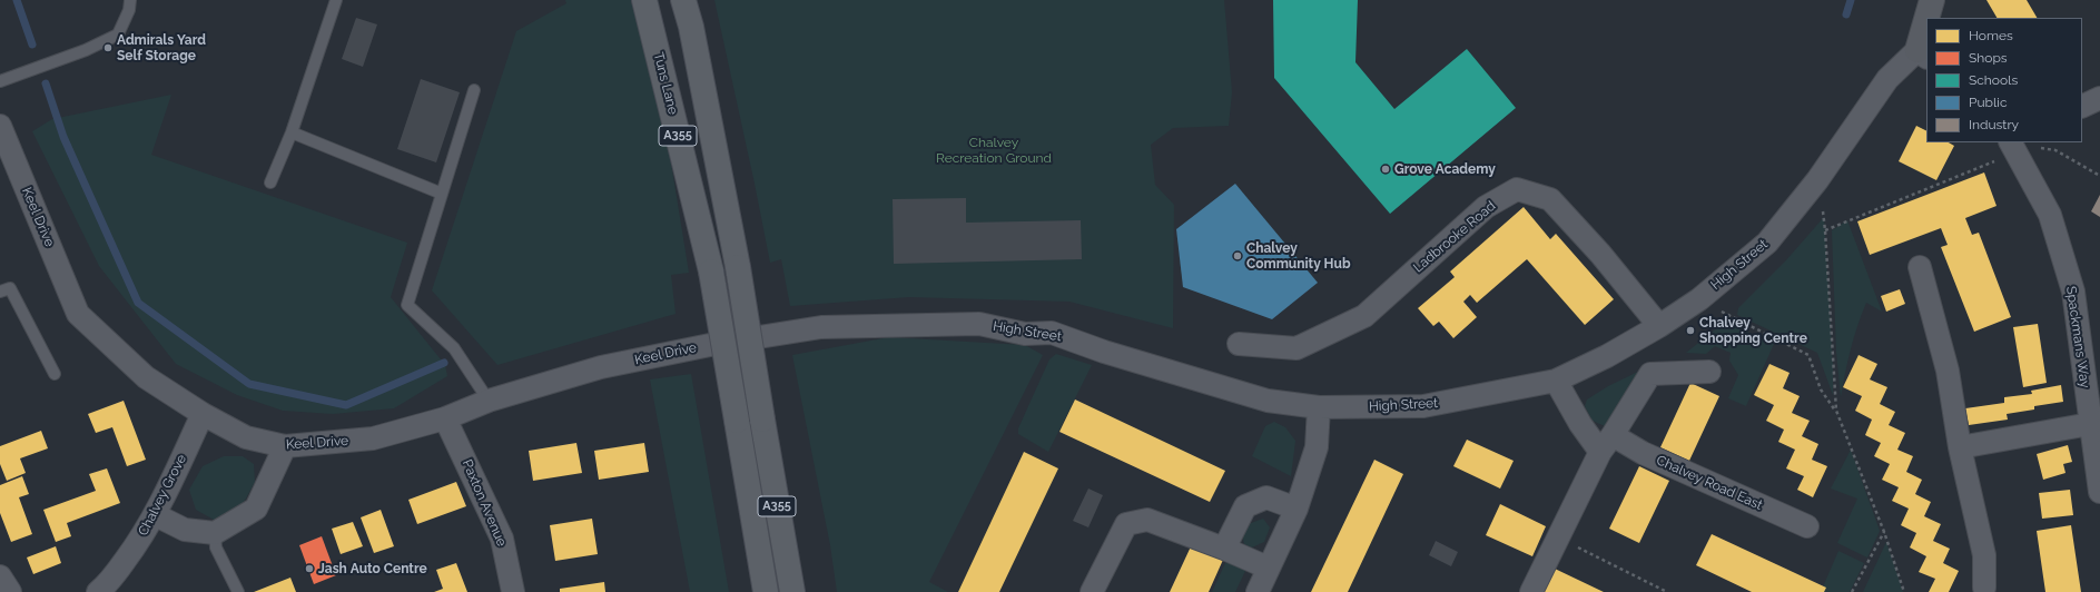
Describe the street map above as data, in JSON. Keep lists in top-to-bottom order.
{
  "streets": {
    "main road": ["Tuns Lane", "A355"],
    "street": [
      "Keel Drive",
      "Ladbrooke Road",
      "High Street",
      "Spackmans Way",
      "Chalvey Road East",
      "Chalvey Grove",
      "Paxton Avenue"
    ]
  },
  "crossings": [
    ["Keel Drive", "High Street"],
    ["Keel Drive", "Chalvey Grove"],
    ["Keel Drive", "Paxton Avenue"],
    ["Ladbrooke Road", "High Street"],
    ["High Street", "Chalvey Road East"]
  ],
  "parks": ["Chalvey Recreation Ground"],
  "places": [
    "Admirals Yard Self Storage",
    "Grove Academy",
    "Chalvey Community Hub",
    "Chalvey Shopping Centre",
    "Jash Auto Centre"
  ],
  "legend": [
    "Homes",
    "Shops",
    "Schools",
    "Public",
    "Industry"
  ]
}
